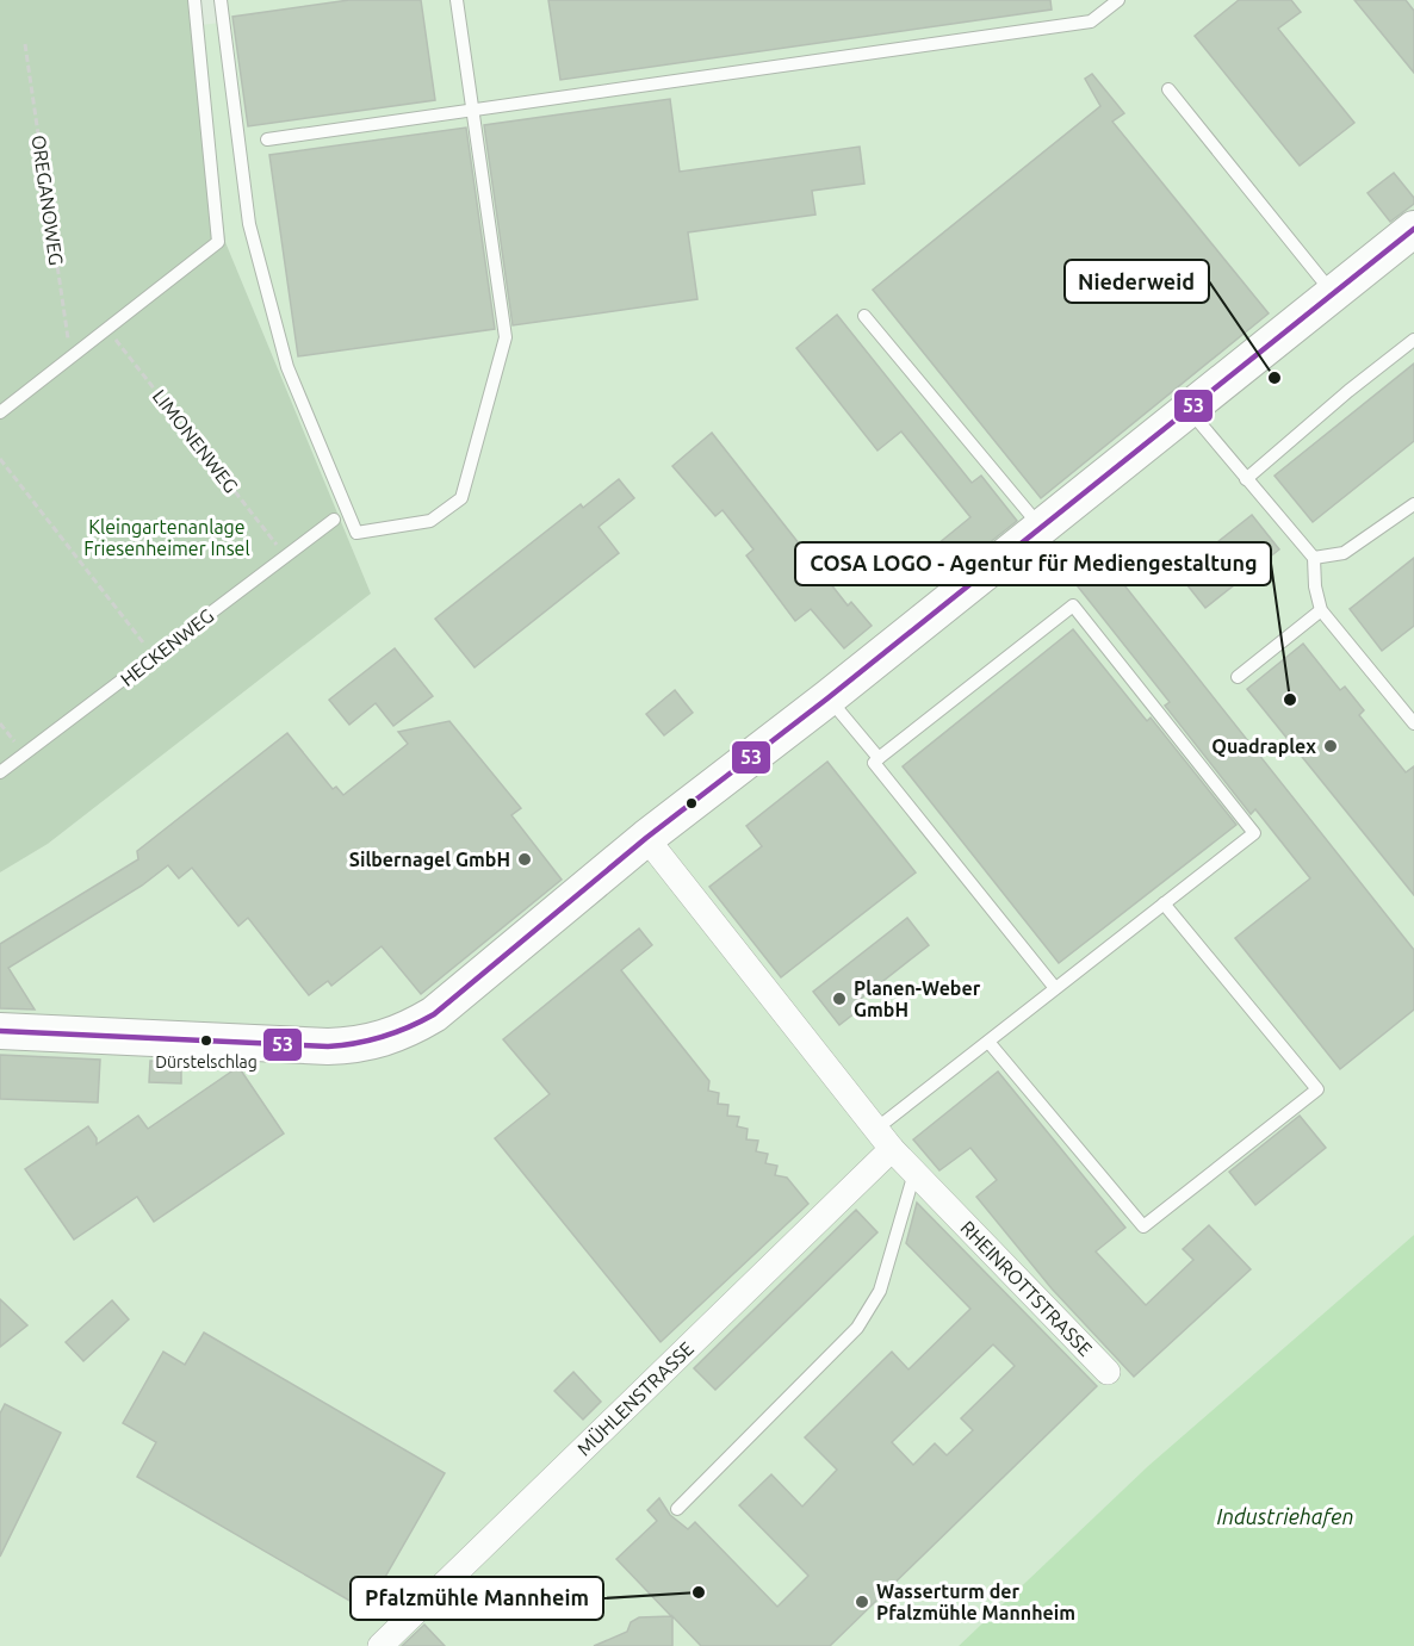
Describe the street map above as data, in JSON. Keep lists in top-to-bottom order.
{
  "streets": {
    "street": ["RHEINROTTSTRASSE", "MÜHLENSTRASSE"],
    "lane": ["HECKENWEG"],
    "path": ["OREGANOWEG", "LIMONENWEG"]
  },
  "crossings": [
    ["LIMONENWEG", "HECKENWEG"],
    ["RHEINROTTSTRASSE", "MÜHLENSTRASSE"]
  ],
  "water": ["Industriehafen"],
  "parks": ["Kleingartenanlage Friesenheimer Insel"],
  "places": [
    "Niederweid",
    "COSA LOGO - Agentur für Mediengestaltung",
    "Quadraplex",
    "Silbernagel GmbH",
    "Planen-Weber GmbH",
    "Dürstelschlag",
    "Pfalzmühle Mannheim",
    "Wasserturm der Pfalzmühle Mannheim"
  ],
  "lines": ["transit line 53"]
}
